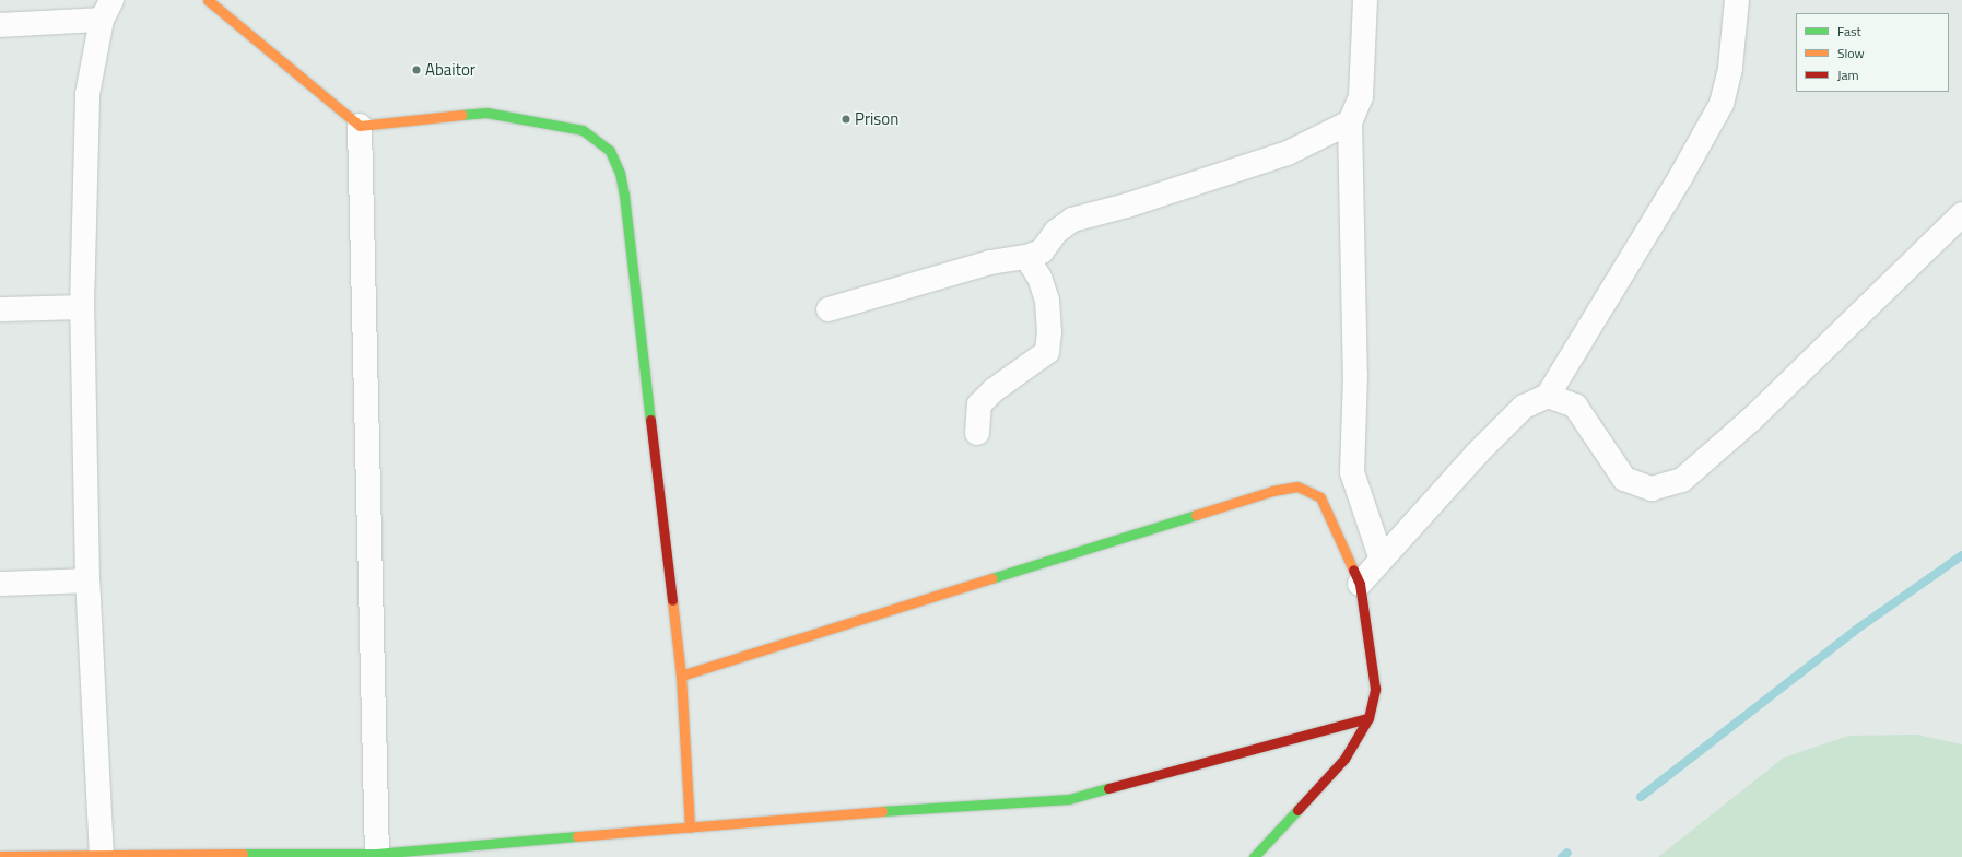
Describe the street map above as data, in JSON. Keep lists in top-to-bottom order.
{
  "places": ["Abaitor", "Prison"],
  "legend": ["Fast", "Slow", "Jam"]
}
